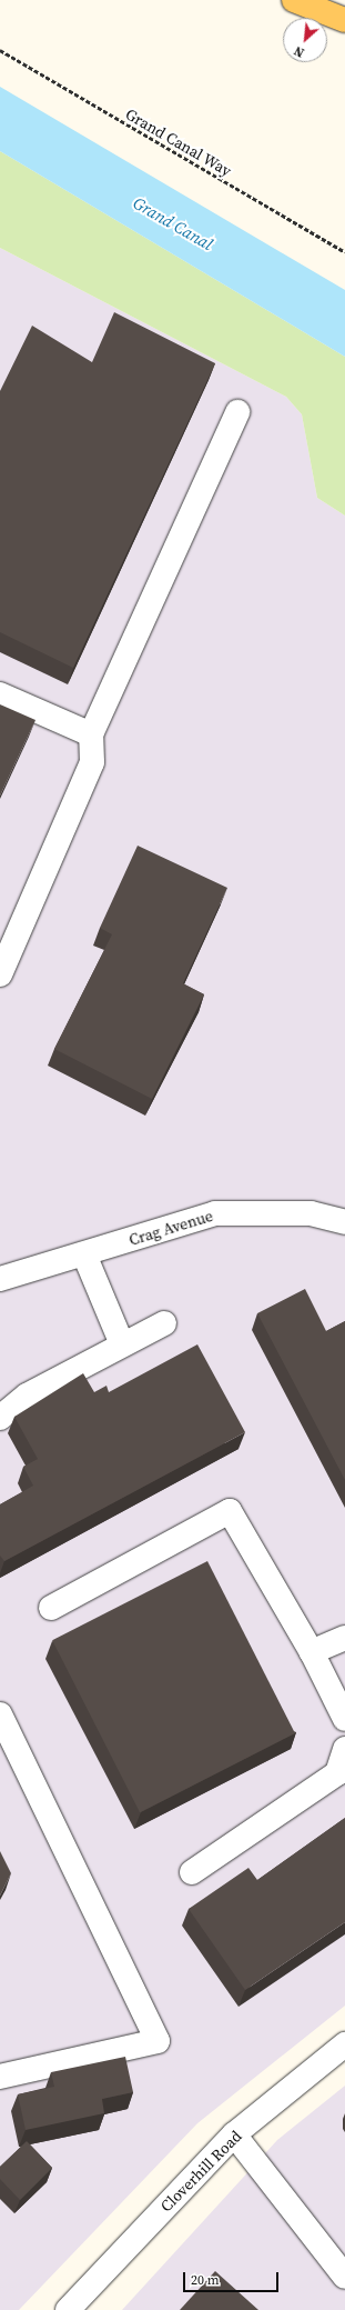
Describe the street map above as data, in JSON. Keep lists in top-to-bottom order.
{
  "streets": {
    "street": ["Crag Avenue", "Cloverhill Road"],
    "path": ["Grand Canal Way"]
  },
  "water": ["Grand Canal"],
  "scale_bar": "20 m",
  "north": "bottom left"
}
